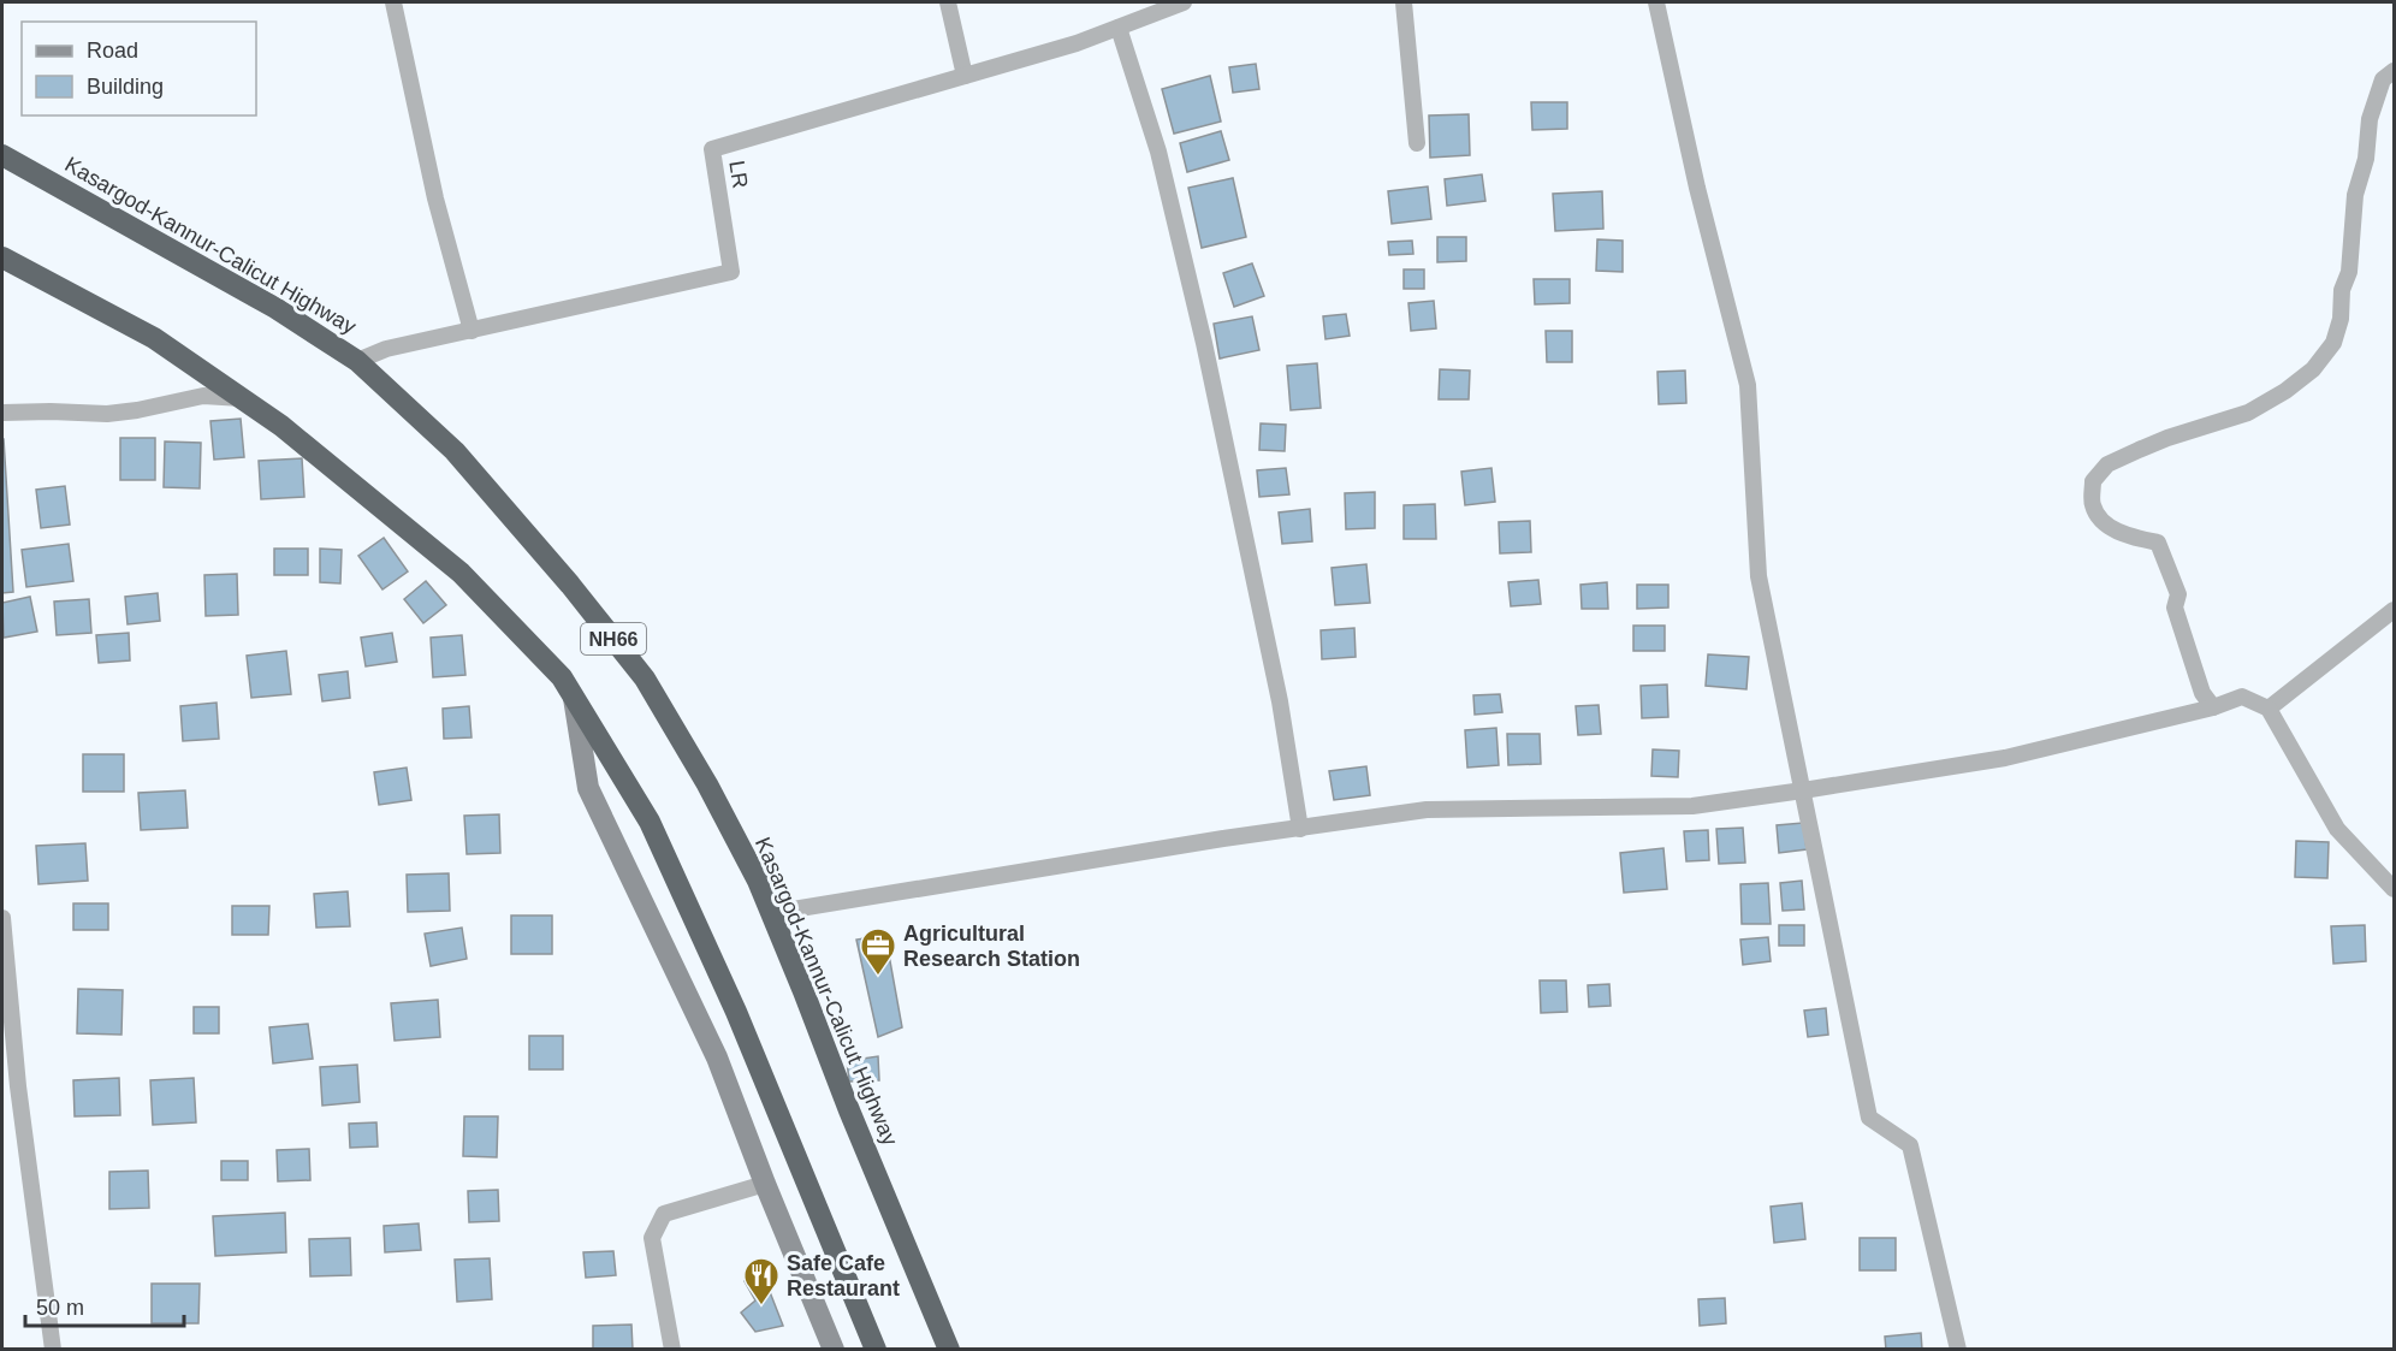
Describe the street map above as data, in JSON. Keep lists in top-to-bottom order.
{
  "streets": {
    "highway": ["Kasargod-Kannur-Calicut Highway", "NH66"],
    "street": ["LR"]
  },
  "crossings": [
    ["LR", "Kasargod-Kannur-Calicut Highway"]
  ],
  "places": {
    "office": ["Agricultural Research Station"],
    "restaurant": ["Safe Cafe Restaurant"]
  },
  "legend": ["Road", "Building"],
  "scale_bar": "50 m"
}
